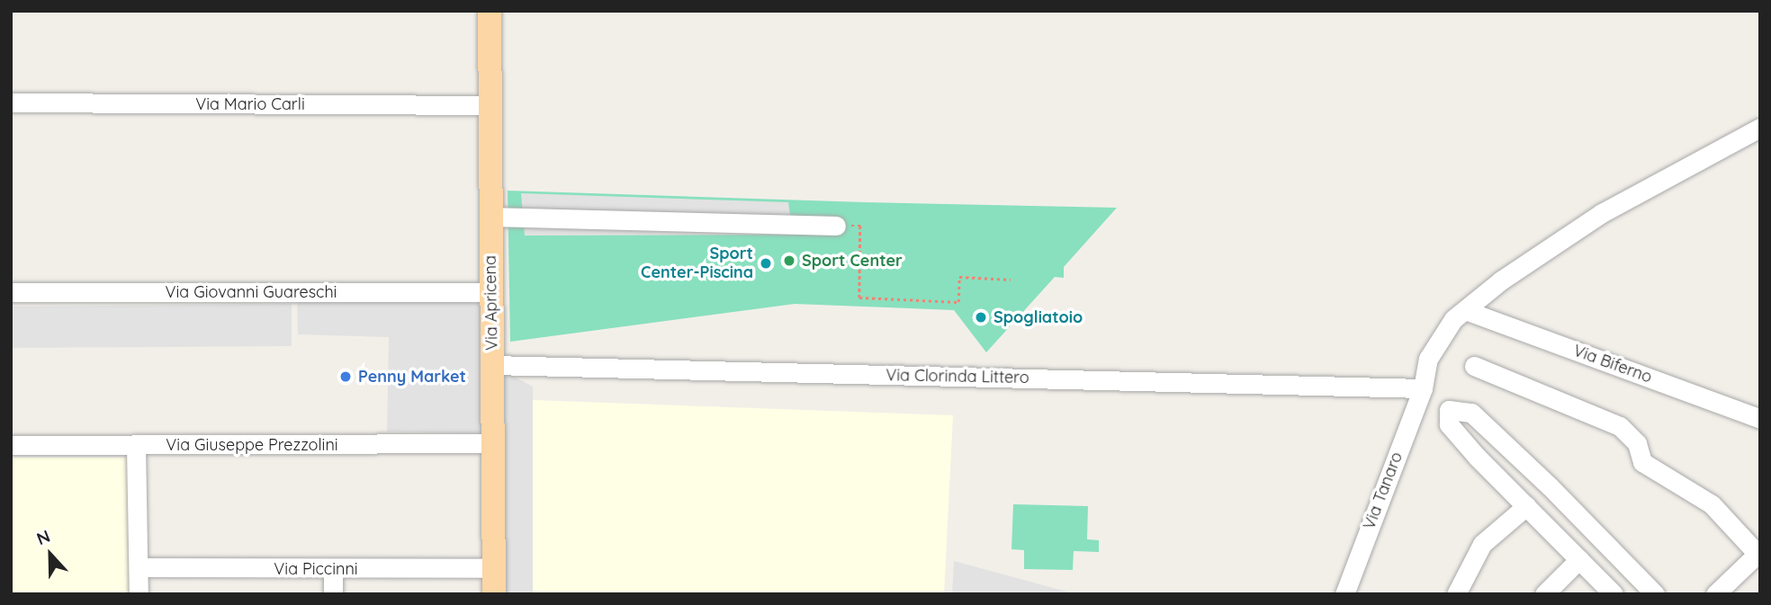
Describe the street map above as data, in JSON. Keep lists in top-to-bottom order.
{
  "streets": {
    "main road": ["Via Apricena"],
    "street": [
      "Via Mario Carli",
      "Via Giovanni Guareschi",
      "Via Biferno",
      "Via Clorinda Littero",
      "Via Giuseppe Prezzolini",
      "Via Tanaro",
      "Via Piccinni"
    ]
  },
  "crossings": [
    ["Via Mario Carli", "Via Apricena"],
    ["Via Giovanni Guareschi", "Via Apricena"],
    ["Via Apricena", "Via Clorinda Littero"],
    ["Via Apricena", "Via Giuseppe Prezzolini"],
    ["Via Apricena", "Via Piccinni"],
    ["Via Biferno", "Via Tanaro"],
    ["Via Clorinda Littero", "Via Tanaro"]
  ],
  "places": [
    "Sport Center",
    "Sport Center-Piscina",
    "Spogliatoio",
    "Penny Market"
  ],
  "north": "top"
}
